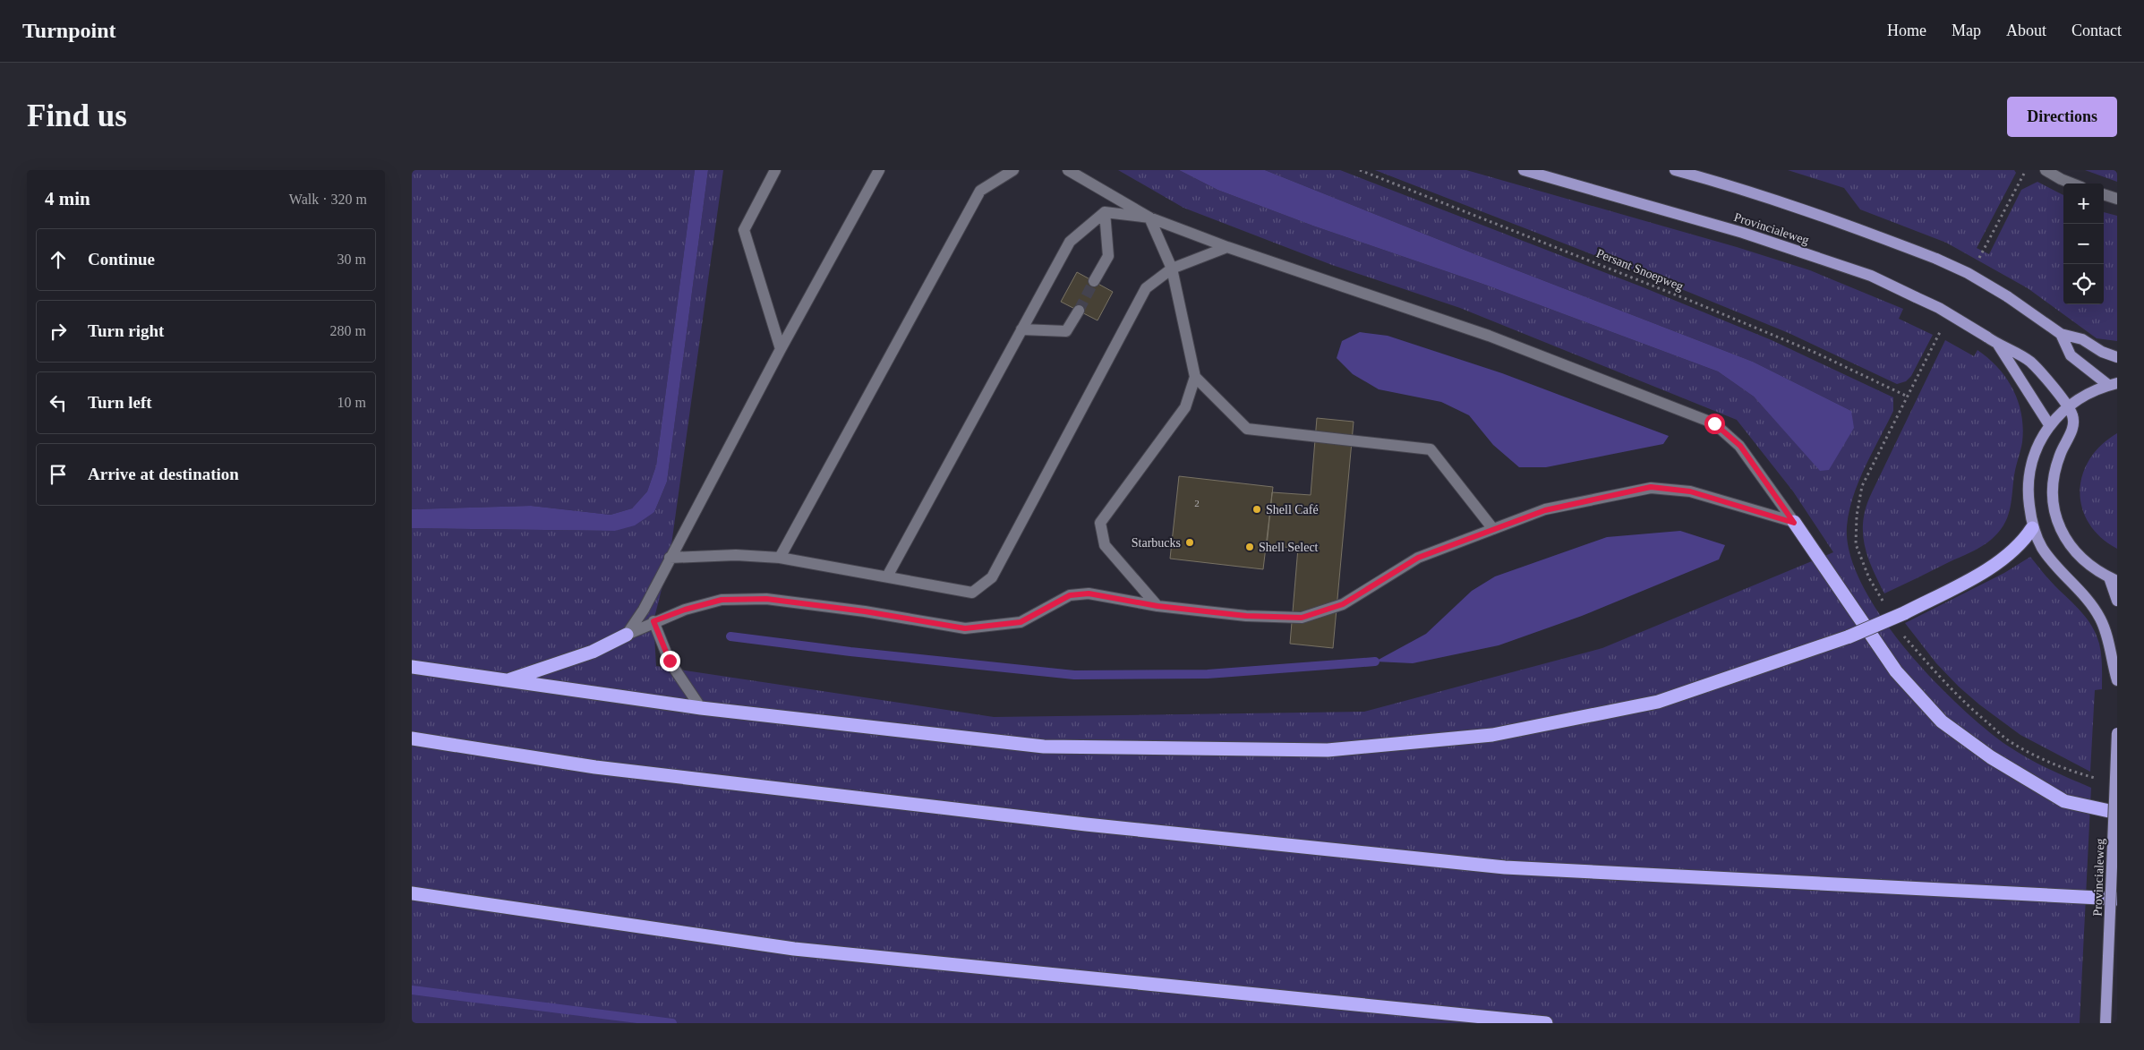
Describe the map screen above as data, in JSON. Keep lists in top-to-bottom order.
{
  "streets": {
    "main road": ["Provincialeweg"],
    "path": ["Persant Snoepweg"]
  },
  "places": ["Shell Café", "Starbucks", "Shell Select"],
  "house_numbers": ["2"],
  "page": {
    "header": "Turnpoint",
    "nav": [
      "Home",
      "Map",
      "About",
      "Contact"
    ],
    "buttons": "Directions",
    "title": "Find us",
    "heading": ["4 min", "Walk · 320 m"],
    "map_buttons": ["+", "−"],
    "list": [
      ["Continue", "30 m"],
      ["Turn right", "280 m"],
      ["Turn left", "10 m"],
      "Arrive at destination"
    ]
  }
}
